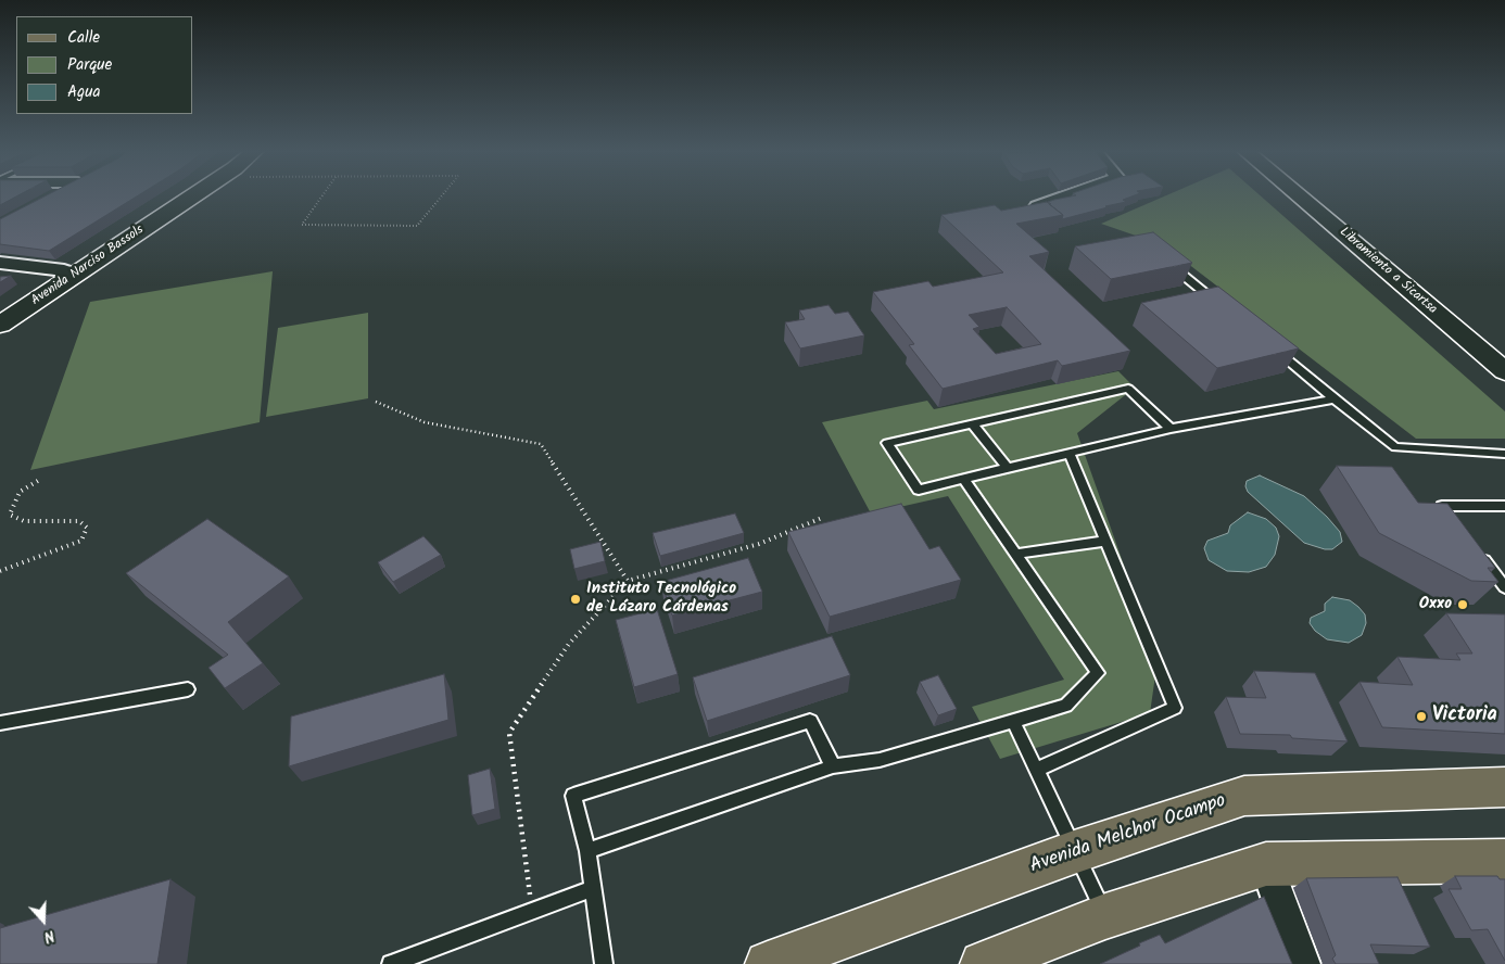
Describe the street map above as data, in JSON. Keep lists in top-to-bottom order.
{
  "streets": {
    "main road": ["Avenida Melchor Ocampo"],
    "street": ["Avenida Narciso Bassols", "Libramiento a Sicartsa"]
  },
  "places": ["Instituto Tecnológico de Lázaro Cárdenas", "Oxxo", "Victoria"],
  "legend": ["Calle", "Parque", "Agua"],
  "north": "bottom"
}
